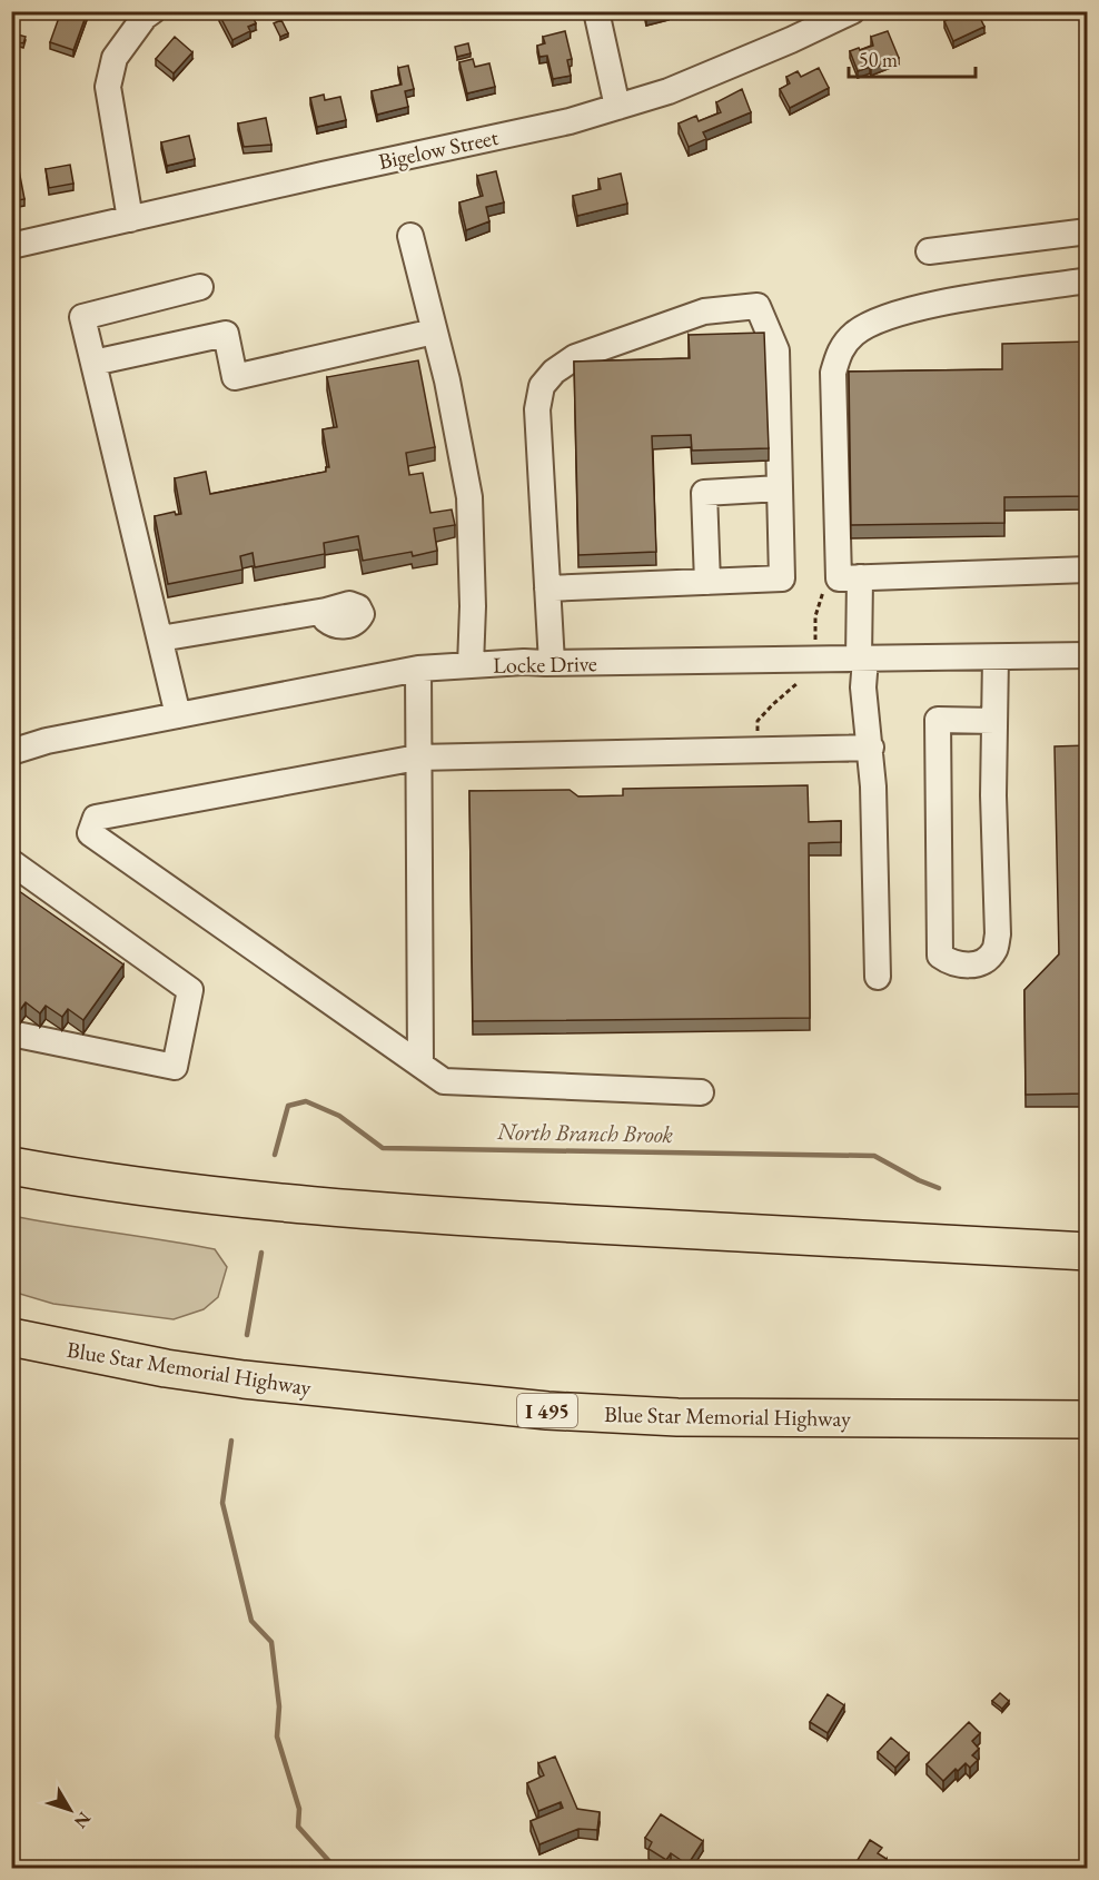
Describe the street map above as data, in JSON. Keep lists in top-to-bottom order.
{
  "streets": {
    "highway": ["Blue Star Memorial Highway", "I 495"],
    "street": ["Bigelow Street", "Locke Drive"]
  },
  "water": ["North Branch Brook"],
  "scale_bar": "50 m",
  "north": "bottom right"
}
